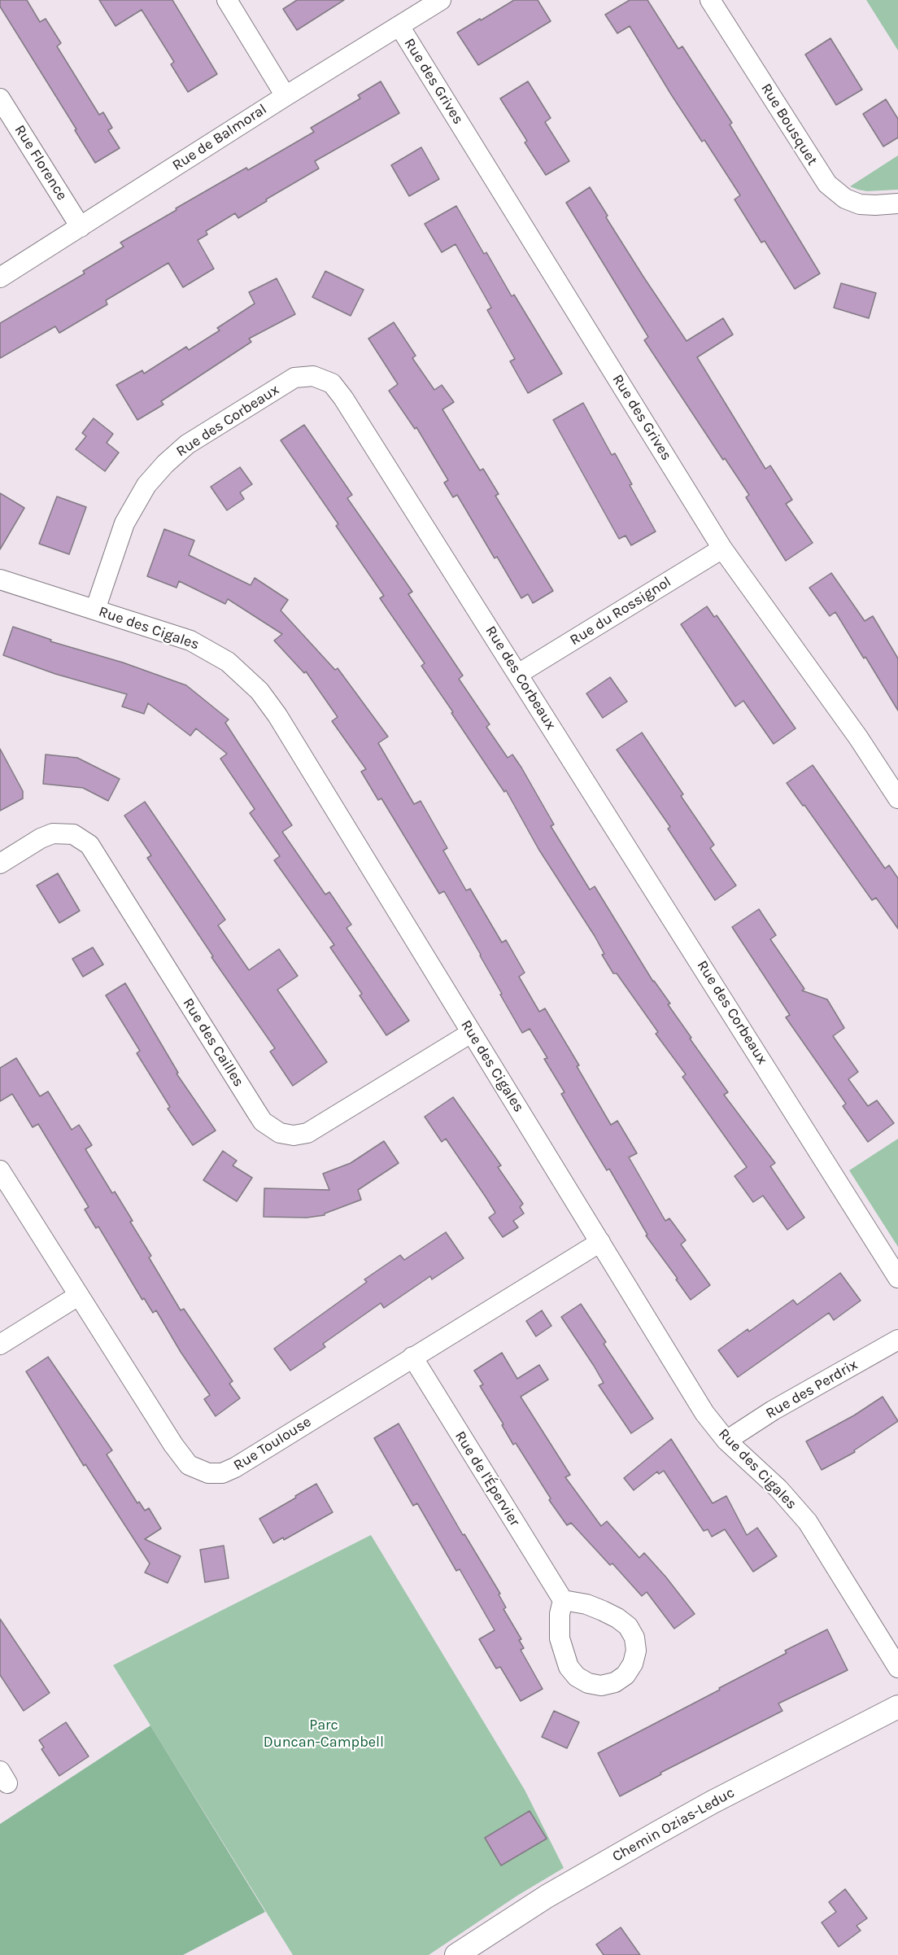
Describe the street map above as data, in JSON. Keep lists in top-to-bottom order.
{
  "streets": {
    "street": [
      "Rue des Grives",
      "Rue Bousquet",
      "Rue de Balmoral",
      "Rue Florence",
      "Rue des Corbeaux",
      "Rue du Rossignol",
      "Rue des Cigales",
      "Rue des Cailles",
      "Rue des Perdrix",
      "Rue Toulouse",
      "Rue de l'Épervier",
      "Chemin Ozias-Leduc"
    ]
  },
  "crossings": [
    ["Rue des Grives", "Rue de Balmoral"],
    ["Rue des Grives", "Rue du Rossignol"],
    ["Rue de Balmoral", "Rue Florence"],
    ["Rue des Corbeaux", "Rue du Rossignol"],
    ["Rue des Corbeaux", "Rue des Cigales"],
    ["Rue des Cigales", "Rue des Cailles"],
    ["Rue des Cigales", "Rue des Perdrix"],
    ["Rue des Cigales", "Rue Toulouse"],
    ["Rue Toulouse", "Rue de l'Épervier"]
  ],
  "parks": ["Parc Duncan-Campbell"]
}
